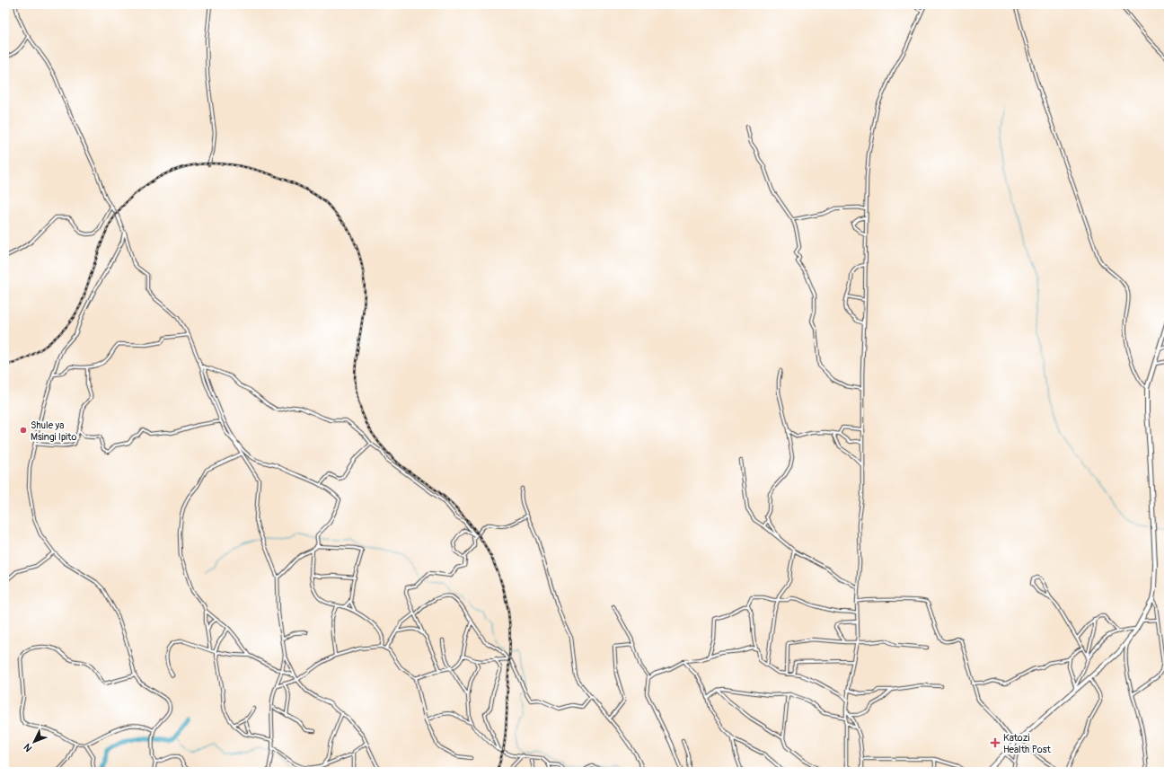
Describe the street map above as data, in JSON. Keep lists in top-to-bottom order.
{
  "places": {
    "other": ["Shule ya Msingi Ipito"],
    "health": ["Katozi Health Post"]
  },
  "north": "bottom left"
}
